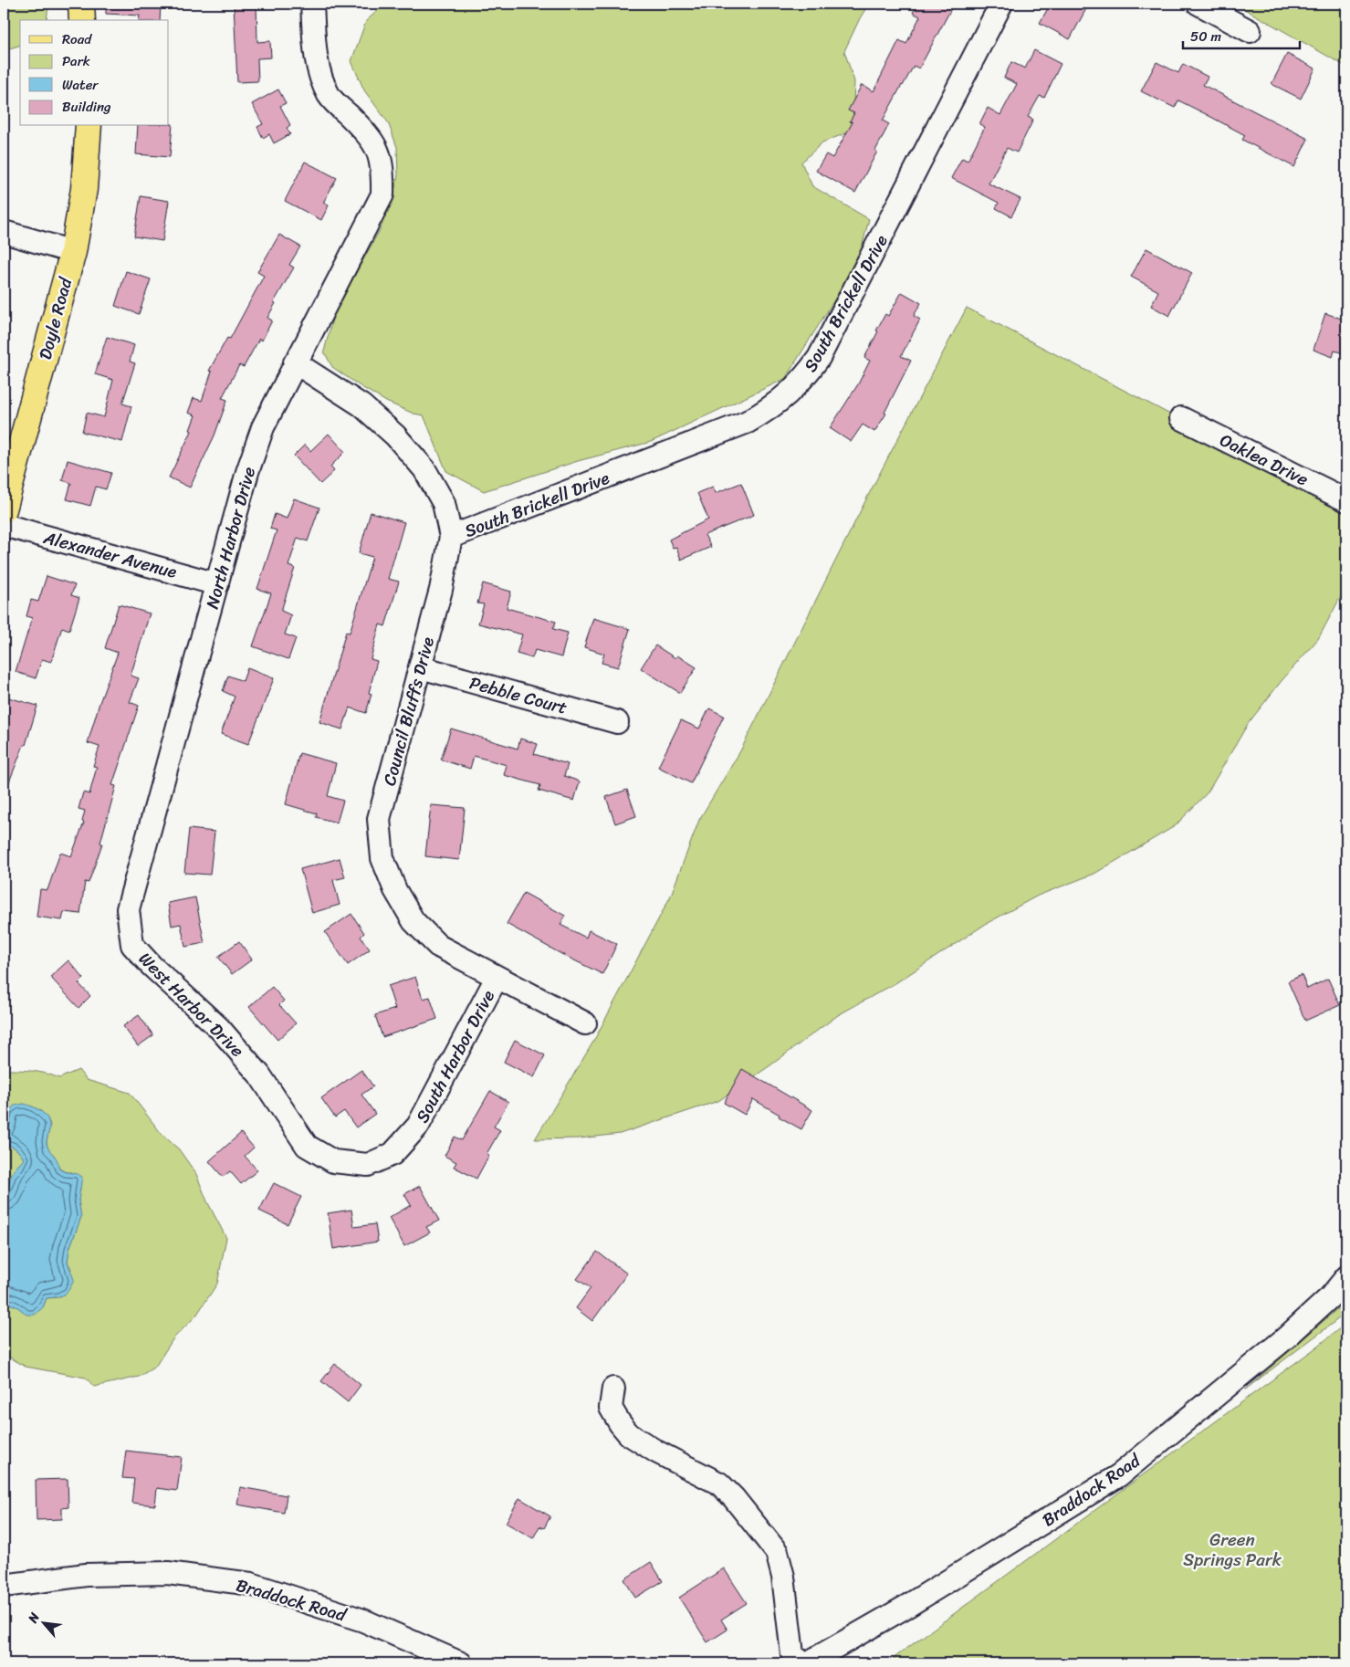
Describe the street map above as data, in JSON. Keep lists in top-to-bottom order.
{
  "streets": {
    "main road": ["Doyle Road"],
    "street": [
      "South Brickell Drive",
      "Oaklea Drive",
      "North Harbor Drive",
      "Alexander Avenue",
      "Pebble Court",
      "Council Bluffs Drive",
      "West Harbor Drive",
      "South Harbor Drive",
      "Braddock Road"
    ]
  },
  "crossings": [
    ["South Brickell Drive", "Council Bluffs Drive"],
    ["North Harbor Drive", "Alexander Avenue"],
    ["North Harbor Drive", "Council Bluffs Drive"],
    ["North Harbor Drive", "West Harbor Drive"],
    ["Pebble Court", "Council Bluffs Drive"],
    ["Council Bluffs Drive", "South Harbor Drive"],
    ["West Harbor Drive", "South Harbor Drive"]
  ],
  "parks": ["Green Springs Park"],
  "legend": [
    "Road",
    "Park",
    "Water",
    "Building"
  ],
  "scale_bar": "50 m",
  "north": "top left"
}
